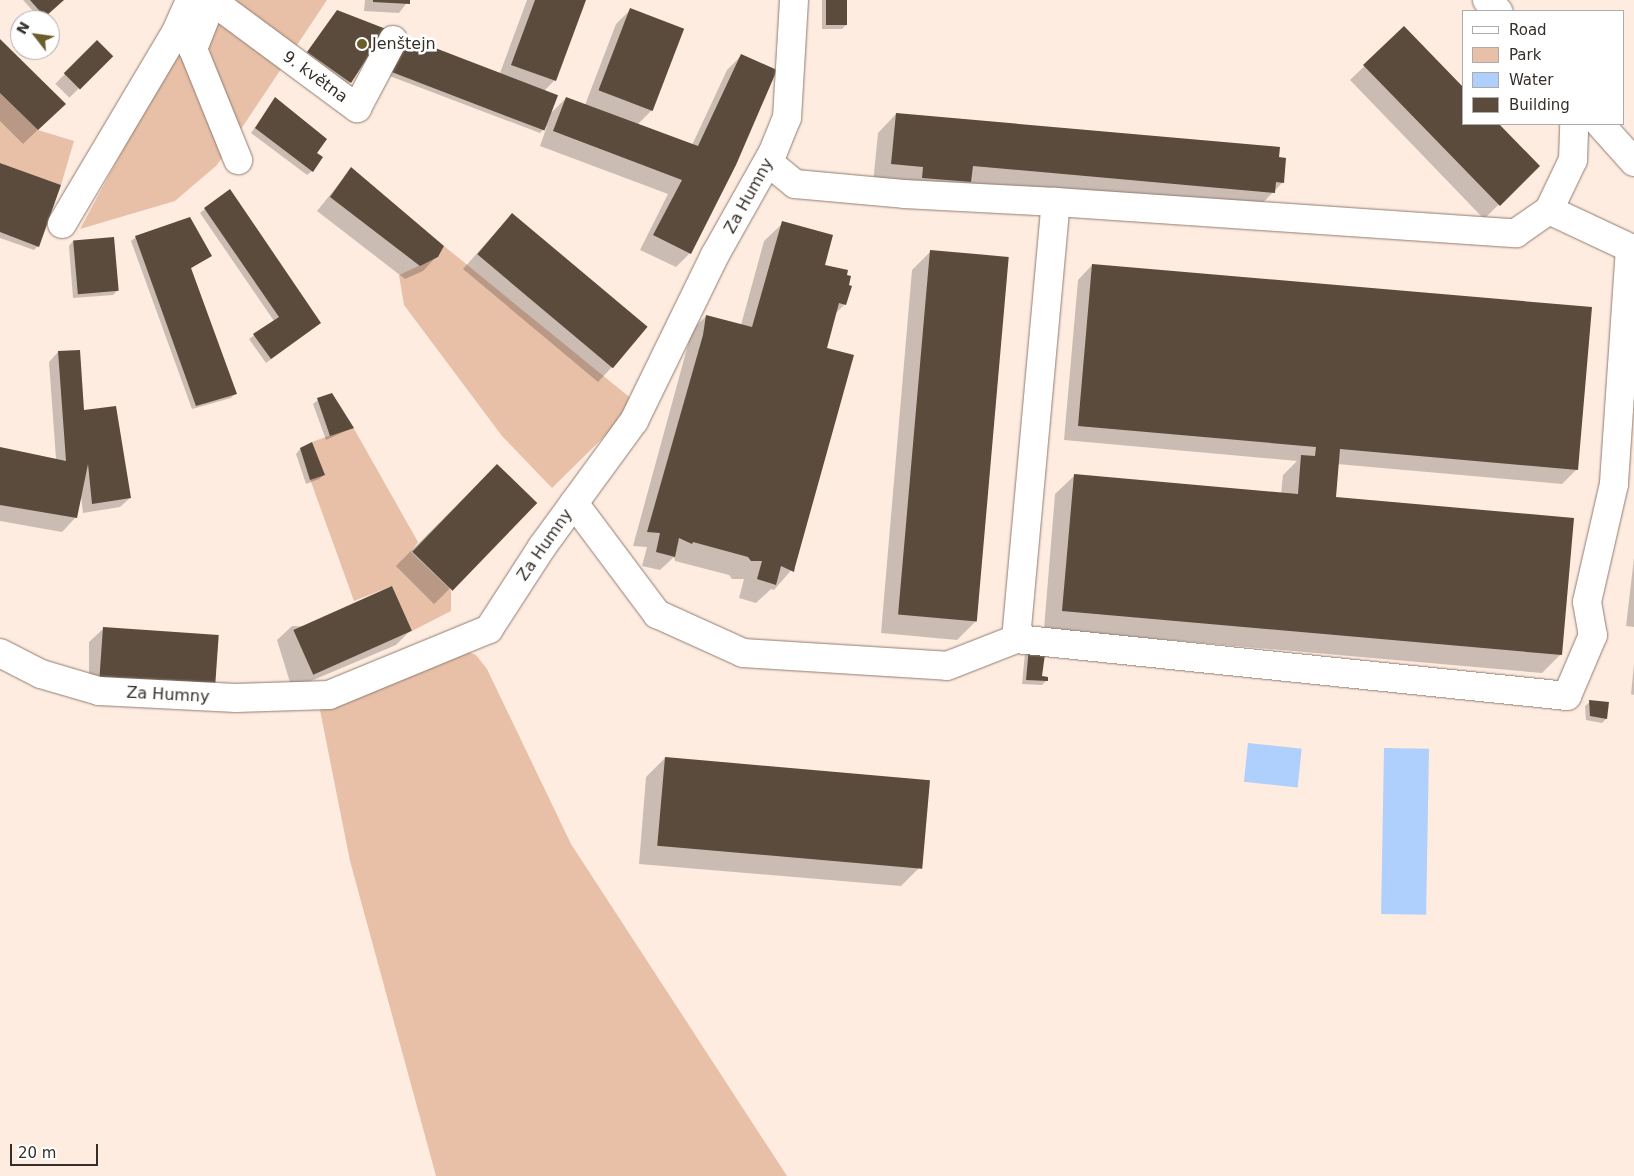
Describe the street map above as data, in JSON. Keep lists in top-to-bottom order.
{
  "streets": {
    "street": ["9. května", "Za Humny"]
  },
  "places": ["Jenštejn"],
  "legend": [
    "Road",
    "Park",
    "Water",
    "Building"
  ],
  "scale_bar": "20 m",
  "north": "top left"
}
